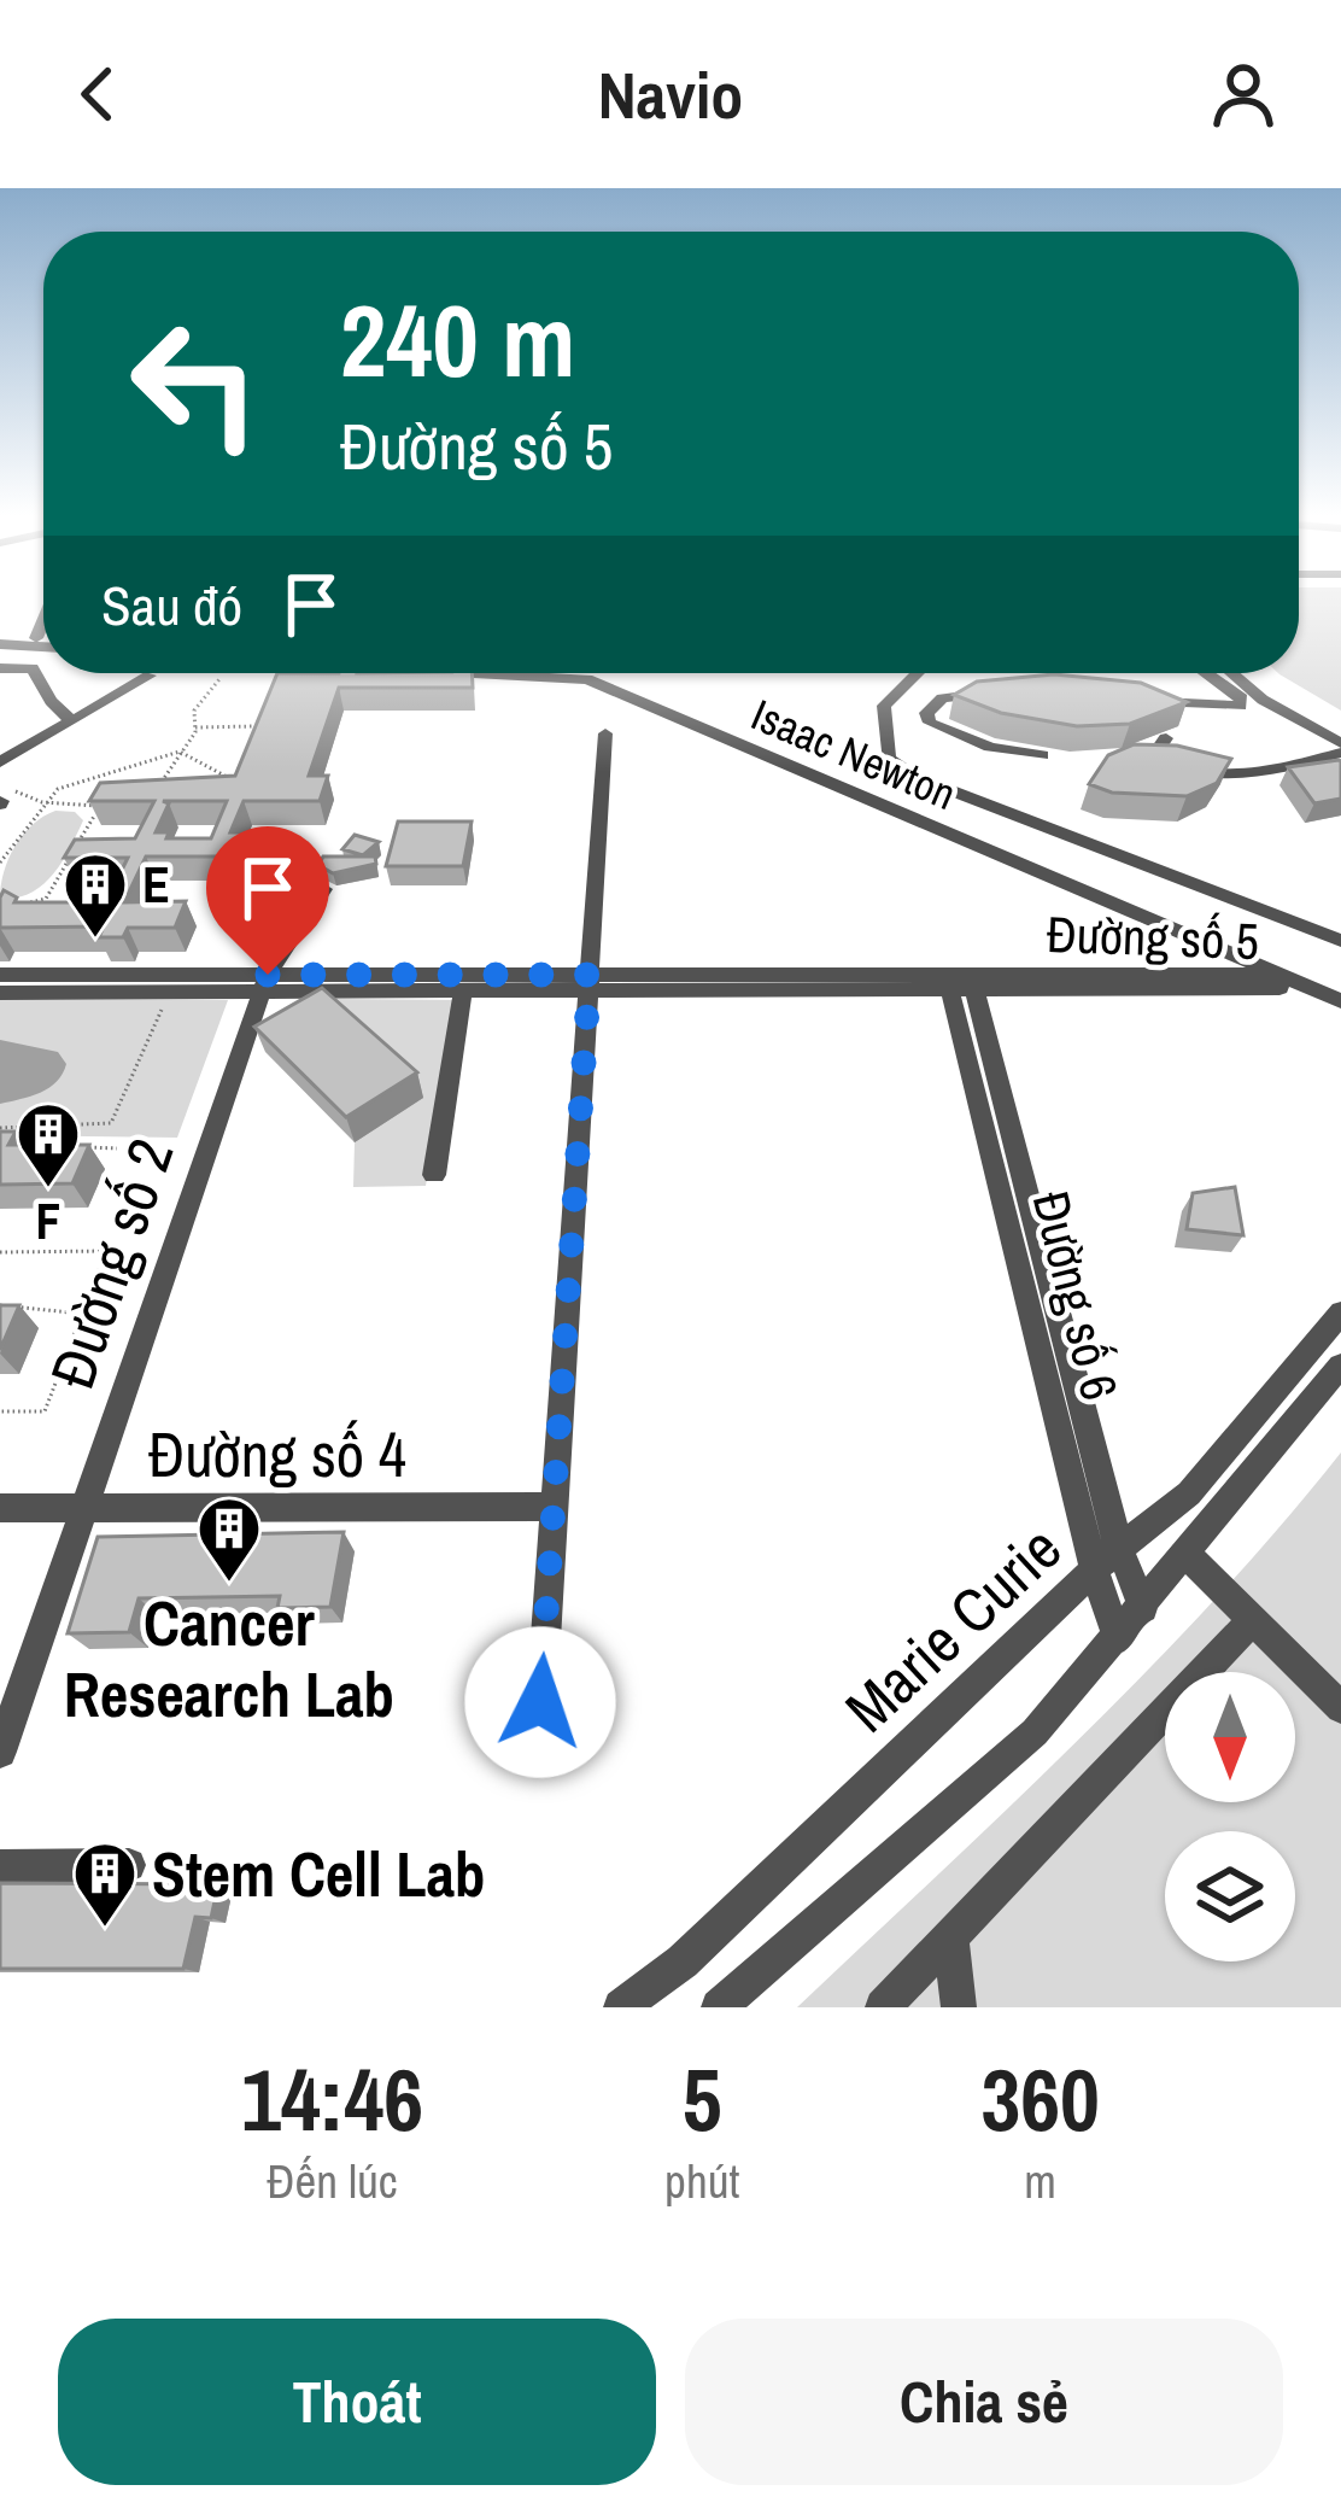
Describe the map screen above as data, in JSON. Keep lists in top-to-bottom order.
{
  "streets": {
    "street": [
      "Isaac Newton",
      "Đường số 5",
      "Đường số 2",
      "Đường số 6",
      "Đường số 4",
      "Marie Curie"
    ]
  },
  "crossings": [
    ["Đường số 5", "Đường số 2"],
    ["Đường số 5", "Đường số 6"],
    ["Đường số 2", "Đường số 4"],
    ["Đường số 6", "Marie Curie"]
  ],
  "places": {
    "building": [
      "E",
      "F",
      "Cancer Research Lab",
      "Stem Cell Lab"
    ]
  },
  "north": "bottom",
  "page": {
    "header": "Navio",
    "turn": ["240 m", "Đường số 5"],
    "then": "Sau đó",
    "eta": [
      "14:46",
      "Đến lúc",
      "5",
      "phút",
      "360",
      "m"
    ],
    "buttons": ["Thoát", "Chia sẻ"]
  }
}
